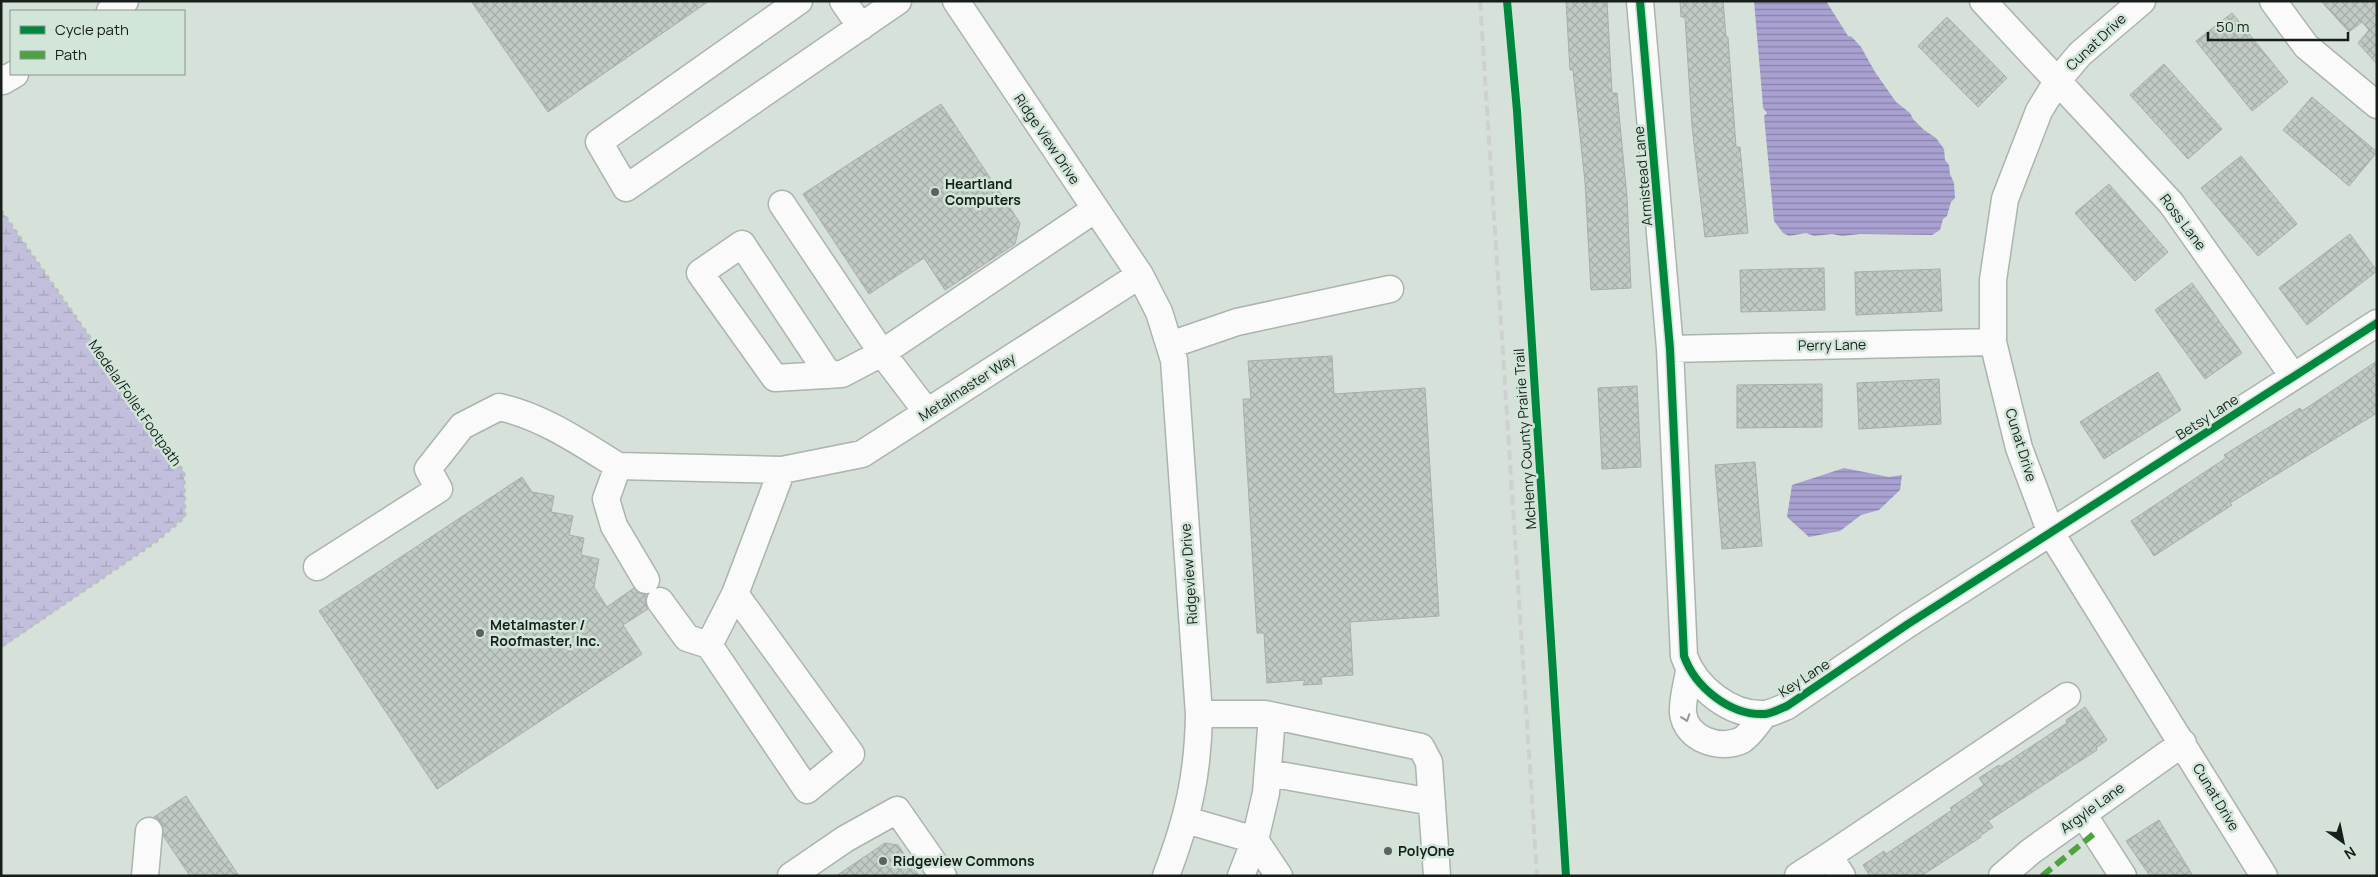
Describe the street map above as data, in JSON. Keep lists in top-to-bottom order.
{
  "streets": {
    "street": [
      "Cunat Drive",
      "Ridge View Drive",
      "Armistead Lane",
      "Ross Lane",
      "Perry Lane",
      "Metalmaster Way",
      "Betsy Lane",
      "Ridgeview Drive",
      "Key Lane",
      "Argyle Lane"
    ],
    "path": ["Medela/Follet Footpath"],
    "cycle path": ["McHenry County Prairie Trail"]
  },
  "crossings": [
    ["Cunat Drive", "Ross Lane"],
    ["Cunat Drive", "Perry Lane"],
    ["Cunat Drive", "Betsy Lane"],
    ["Cunat Drive", "Key Lane"],
    ["Cunat Drive", "Argyle Lane"],
    ["Ridge View Drive", "Metalmaster Way"],
    ["Ridge View Drive", "Ridgeview Drive"],
    ["Armistead Lane", "Perry Lane"],
    ["Armistead Lane", "Key Lane"],
    ["Ross Lane", "Betsy Lane"],
    ["Perry Lane", "Key Lane"],
    ["Metalmaster Way", "Ridgeview Drive"],
    ["Betsy Lane", "Key Lane"]
  ],
  "places": [
    "Heartland Computers",
    "Metalmaster / Roofmaster, Inc.",
    "PolyOne",
    "Ridgeview Commons"
  ],
  "legend": ["Cycle path", "Path"],
  "scale_bar": "50 m",
  "north": "bottom right"
}
